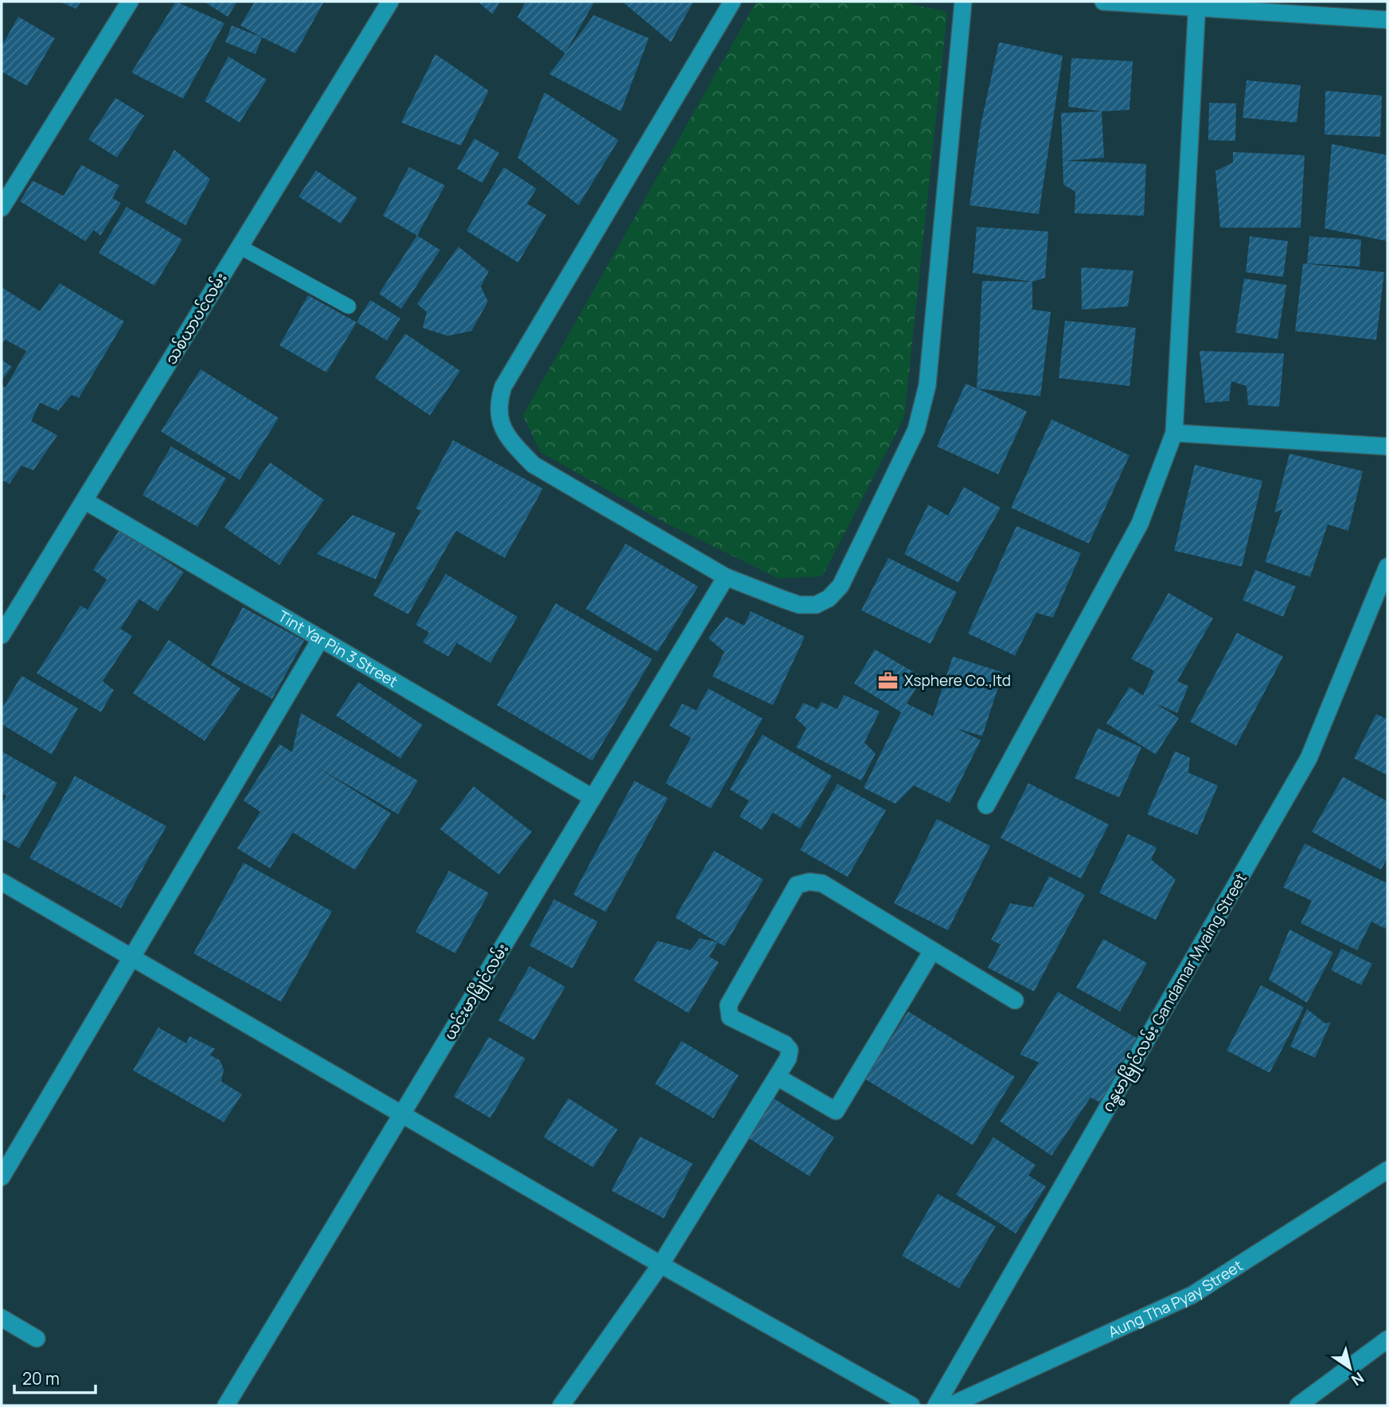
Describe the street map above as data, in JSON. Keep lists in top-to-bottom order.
{
  "streets": {
    "street": [
      "သစ်ယာပင်လမ်း",
      "Tint Yar Pin 3 Street",
      "ယင်းမာမြိုင်လမ်း",
      "ဂန္ဓမာမြိုင်လမ်း Gandamar Myaing Street",
      "Aung Tha Pyay Street"
    ]
  },
  "crossings": [
    ["သစ်ယာပင်လမ်း", "Tint Yar Pin 3 Street"],
    ["Tint Yar Pin 3 Street", "ယင်းမာမြိုင်လမ်း"]
  ],
  "places": {
    "office": ["Xsphere Co.,ltd"]
  },
  "scale_bar": "20 m",
  "north": "bottom right"
}
